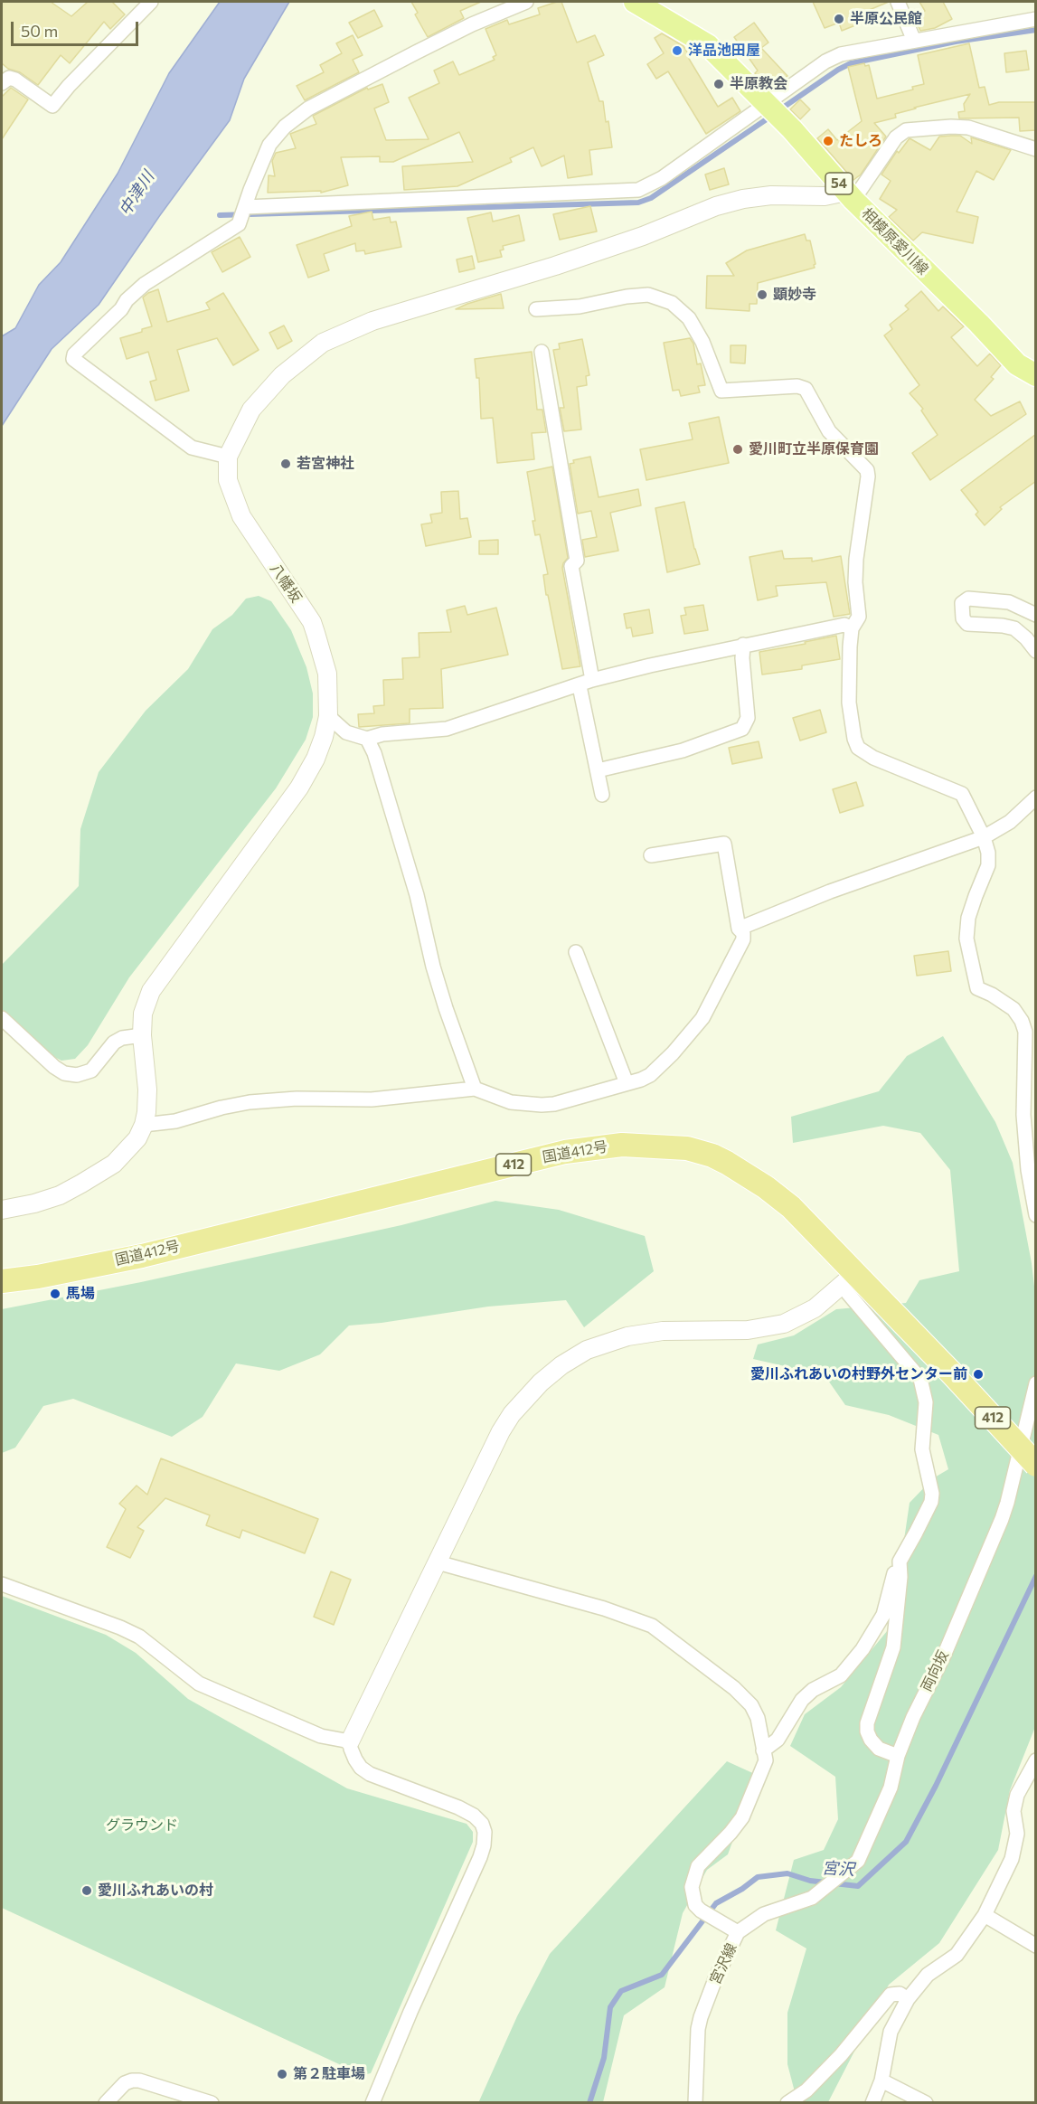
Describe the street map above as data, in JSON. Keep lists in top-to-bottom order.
{
  "streets": {
    "highway": ["国道412号", "412"],
    "main road": ["54", "相模原愛川線"],
    "street": ["八幡坂", "両向坂", "宮沢線"]
  },
  "crossings": [
    ["両向坂", "宮沢線"]
  ],
  "water": ["中津川", "宮沢"],
  "parks": ["グラウンド"],
  "places": [
    "半原公民館",
    "洋品池田屋",
    "半原教会",
    "たしろ",
    "顕妙寺",
    "愛川町立半原保育園",
    "若宮神社",
    "馬場",
    "愛川ふれあいの村野外センター前",
    "愛川ふれあいの村",
    "第２駐車場"
  ],
  "scale_bar": "50 m"
}
